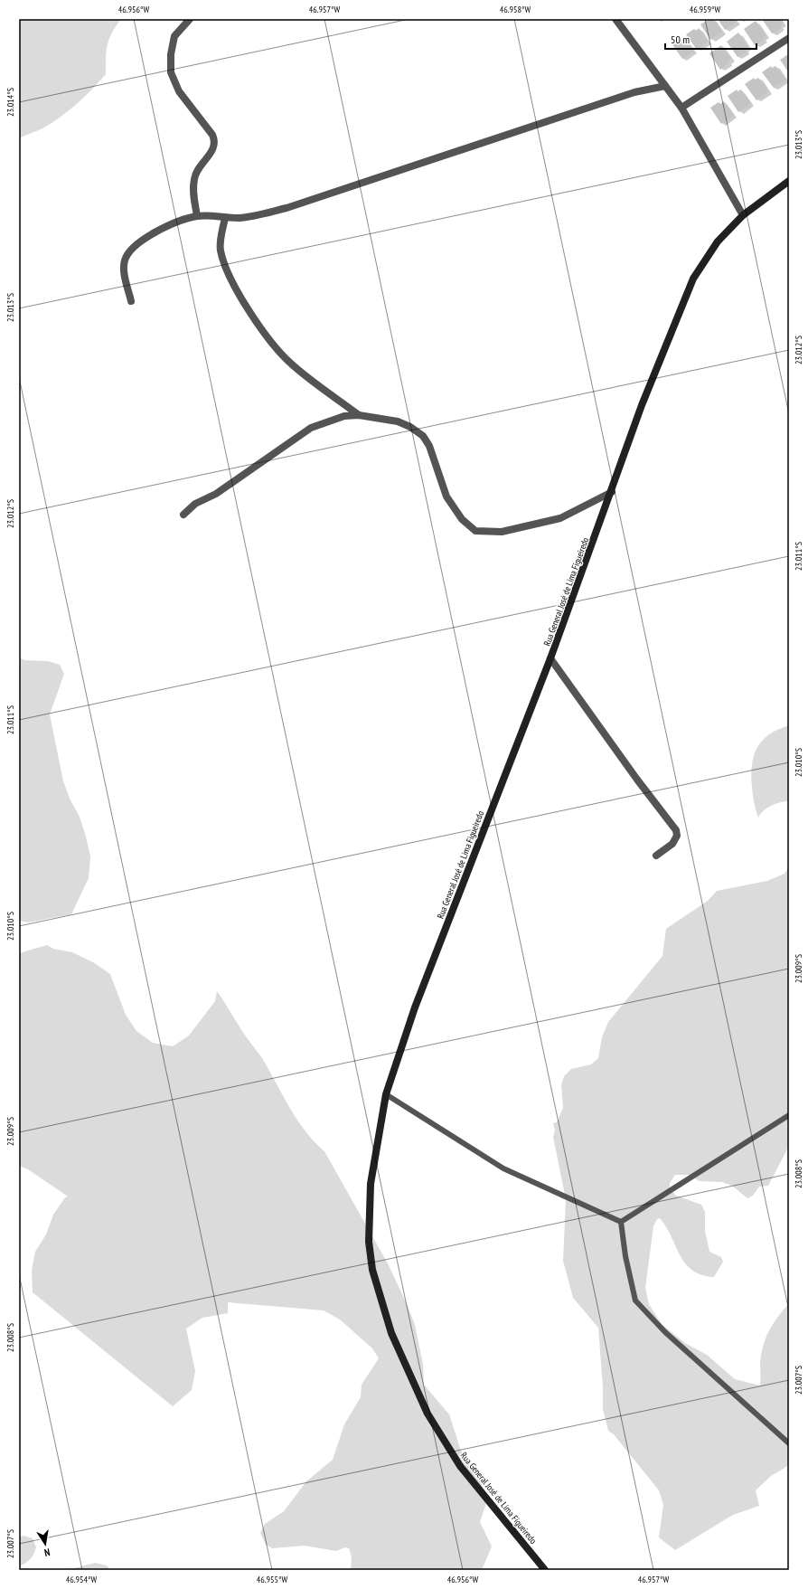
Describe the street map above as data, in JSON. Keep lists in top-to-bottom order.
{
  "streets": {
    "street": ["Rua General José de Lima Figueiredo"]
  },
  "scale_bar": "50 m",
  "north": "bottom",
  "coordinates": [
    "46.956°W",
    "46.957°W",
    "46.958°W",
    "46.959°W",
    "23.014°S",
    "23.013°S",
    "23.012°S",
    "23.011°S",
    "23.010°S",
    "23.009°S",
    "23.008°S",
    "23.007°S",
    "46.954°W",
    "46.955°W"
  ]
}
